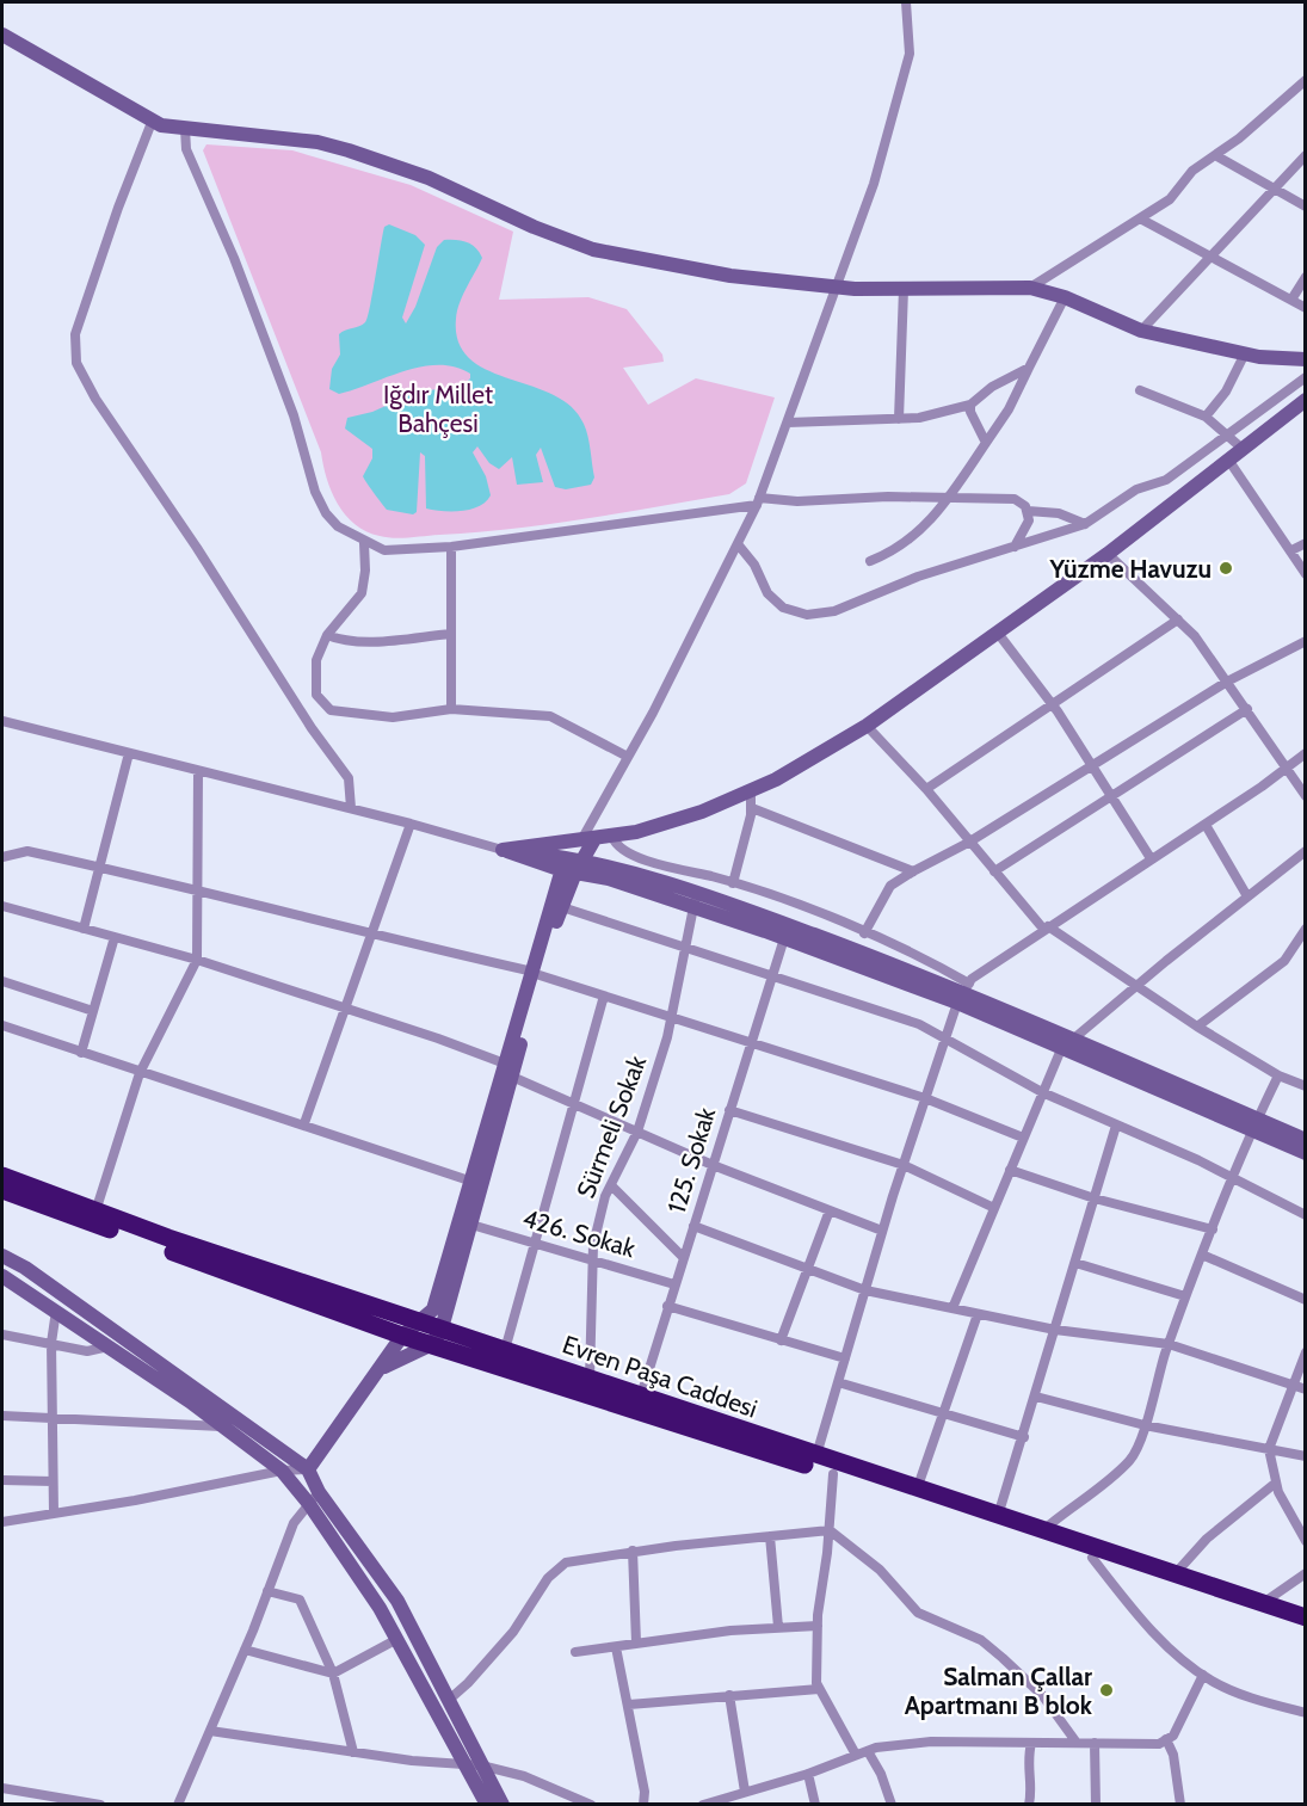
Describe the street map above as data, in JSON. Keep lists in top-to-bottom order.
{
  "streets": {
    "highway": ["Evren Paşa Caddesi"],
    "street": ["Sürmeli Sokak", "125. Sokak", "426. Sokak"]
  },
  "crossings": [
    ["Sürmeli Sokak", "426. Sokak"],
    ["Sürmeli Sokak", "Evren Paşa Caddesi"],
    ["125. Sokak", "426. Sokak"],
    ["125. Sokak", "Evren Paşa Caddesi"]
  ],
  "parks": ["Iğdır Millet Bahçesi"],
  "places": ["Yüzme Havuzu", "Salman Çallar Apartmanı B blok"]
}
